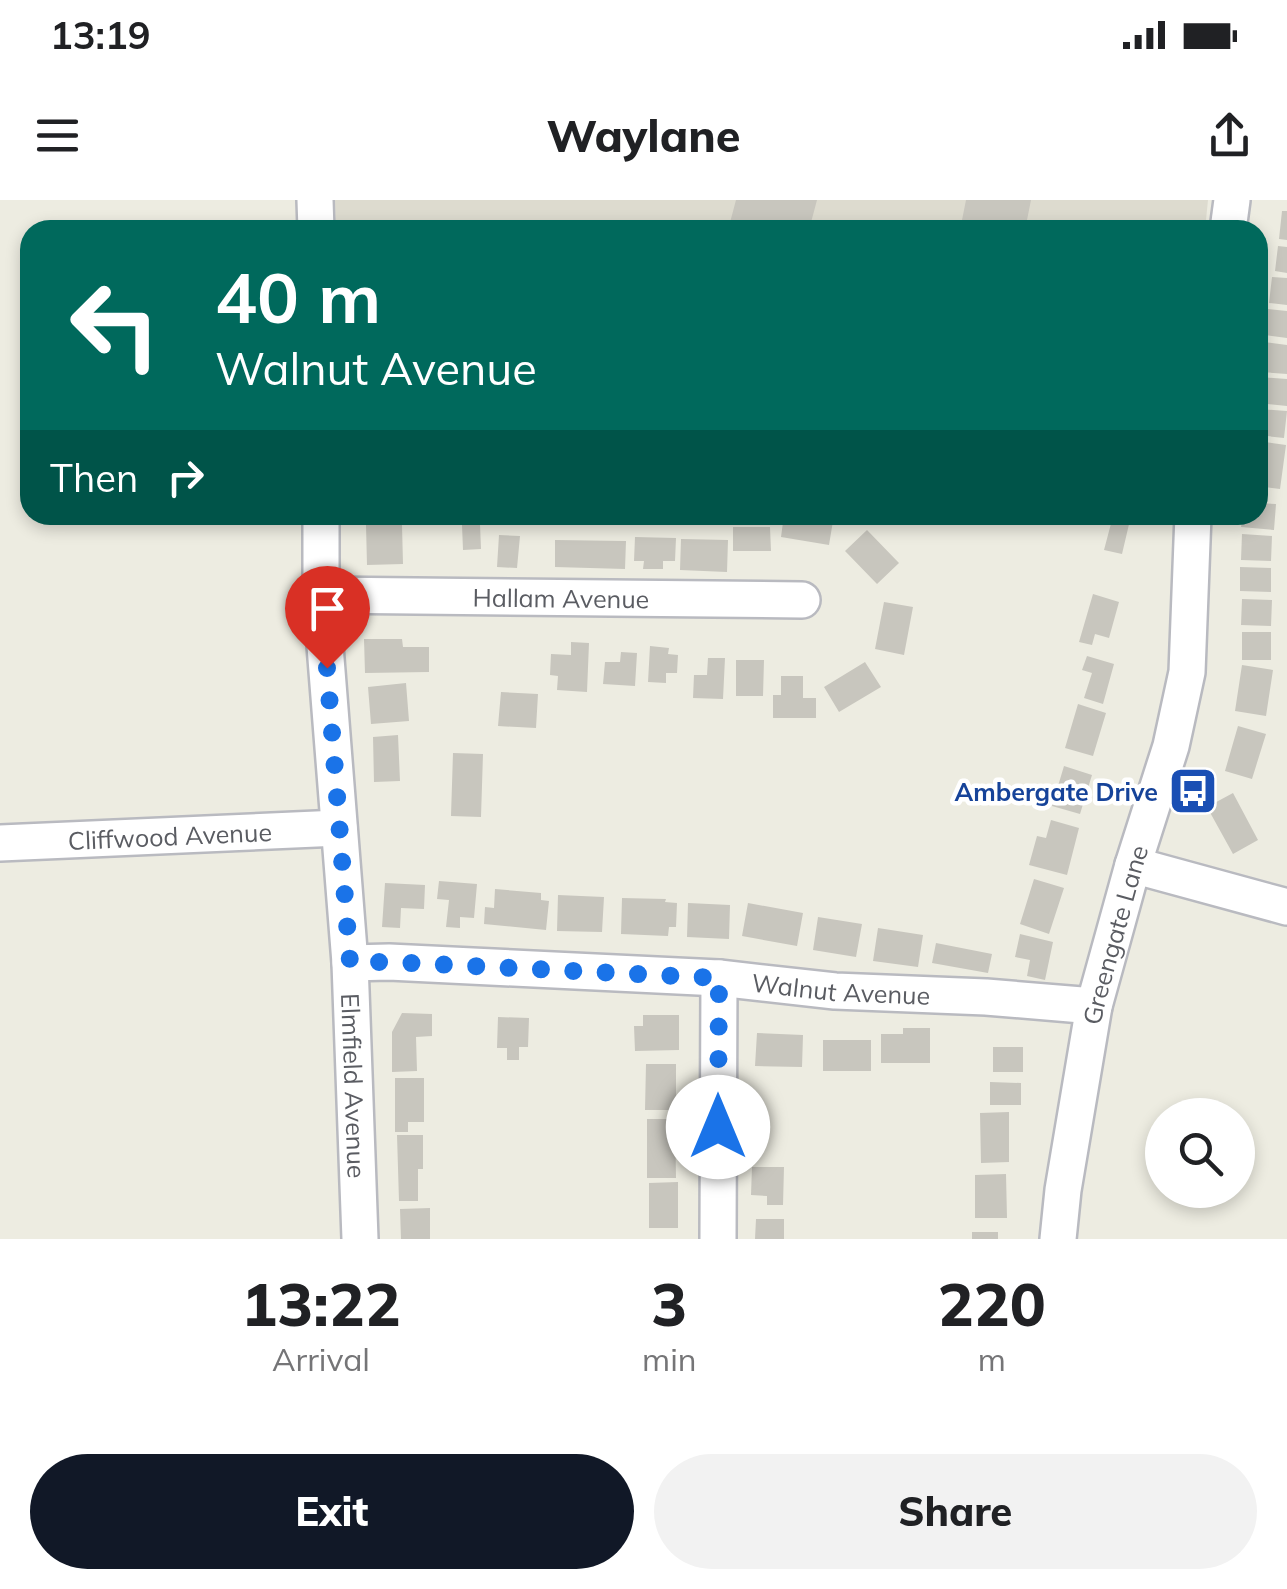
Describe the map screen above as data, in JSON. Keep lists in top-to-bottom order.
{
  "streets": {
    "street": [
      "Hallam Avenue",
      "Cliffwood Avenue",
      "Greengate Lane",
      "Walnut Avenue",
      "Elmfield Avenue"
    ]
  },
  "crossings": [
    ["Hallam Avenue", "Elmfield Avenue"],
    ["Cliffwood Avenue", "Elmfield Avenue"],
    ["Greengate Lane", "Walnut Avenue"],
    ["Walnut Avenue", "Elmfield Avenue"]
  ],
  "places": {
    "bus stop": ["Ambergate Drive"]
  },
  "page": {
    "status": "13:19",
    "header": "Waylane",
    "turn": ["40 m", "Walnut Avenue"],
    "then": "Then",
    "eta": [
      "13:22",
      "Arrival",
      "3",
      "min",
      "220",
      "m"
    ],
    "buttons": ["Exit", "Share"]
  }
}
